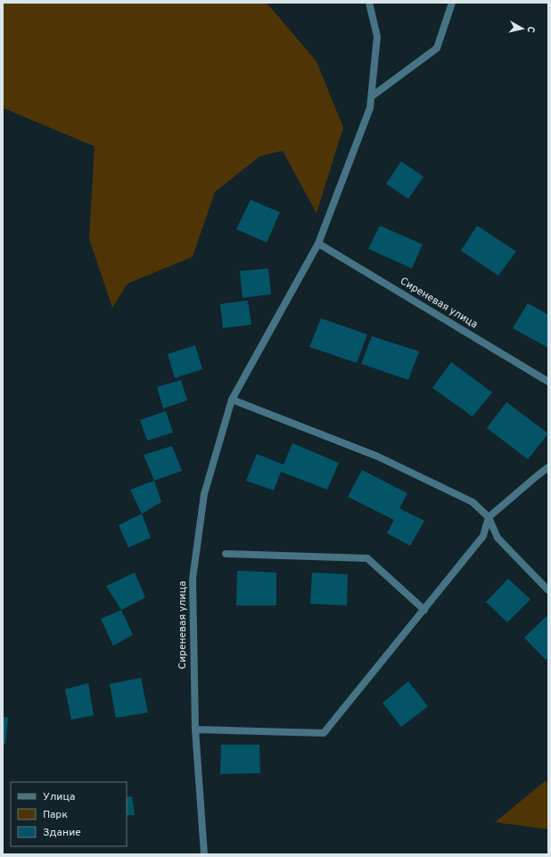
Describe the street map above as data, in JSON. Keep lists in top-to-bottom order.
{
  "streets": {
    "street": ["Сиреневая улица"]
  },
  "legend": ["Улица", "Парк", "Здание"],
  "north": "right"
}
